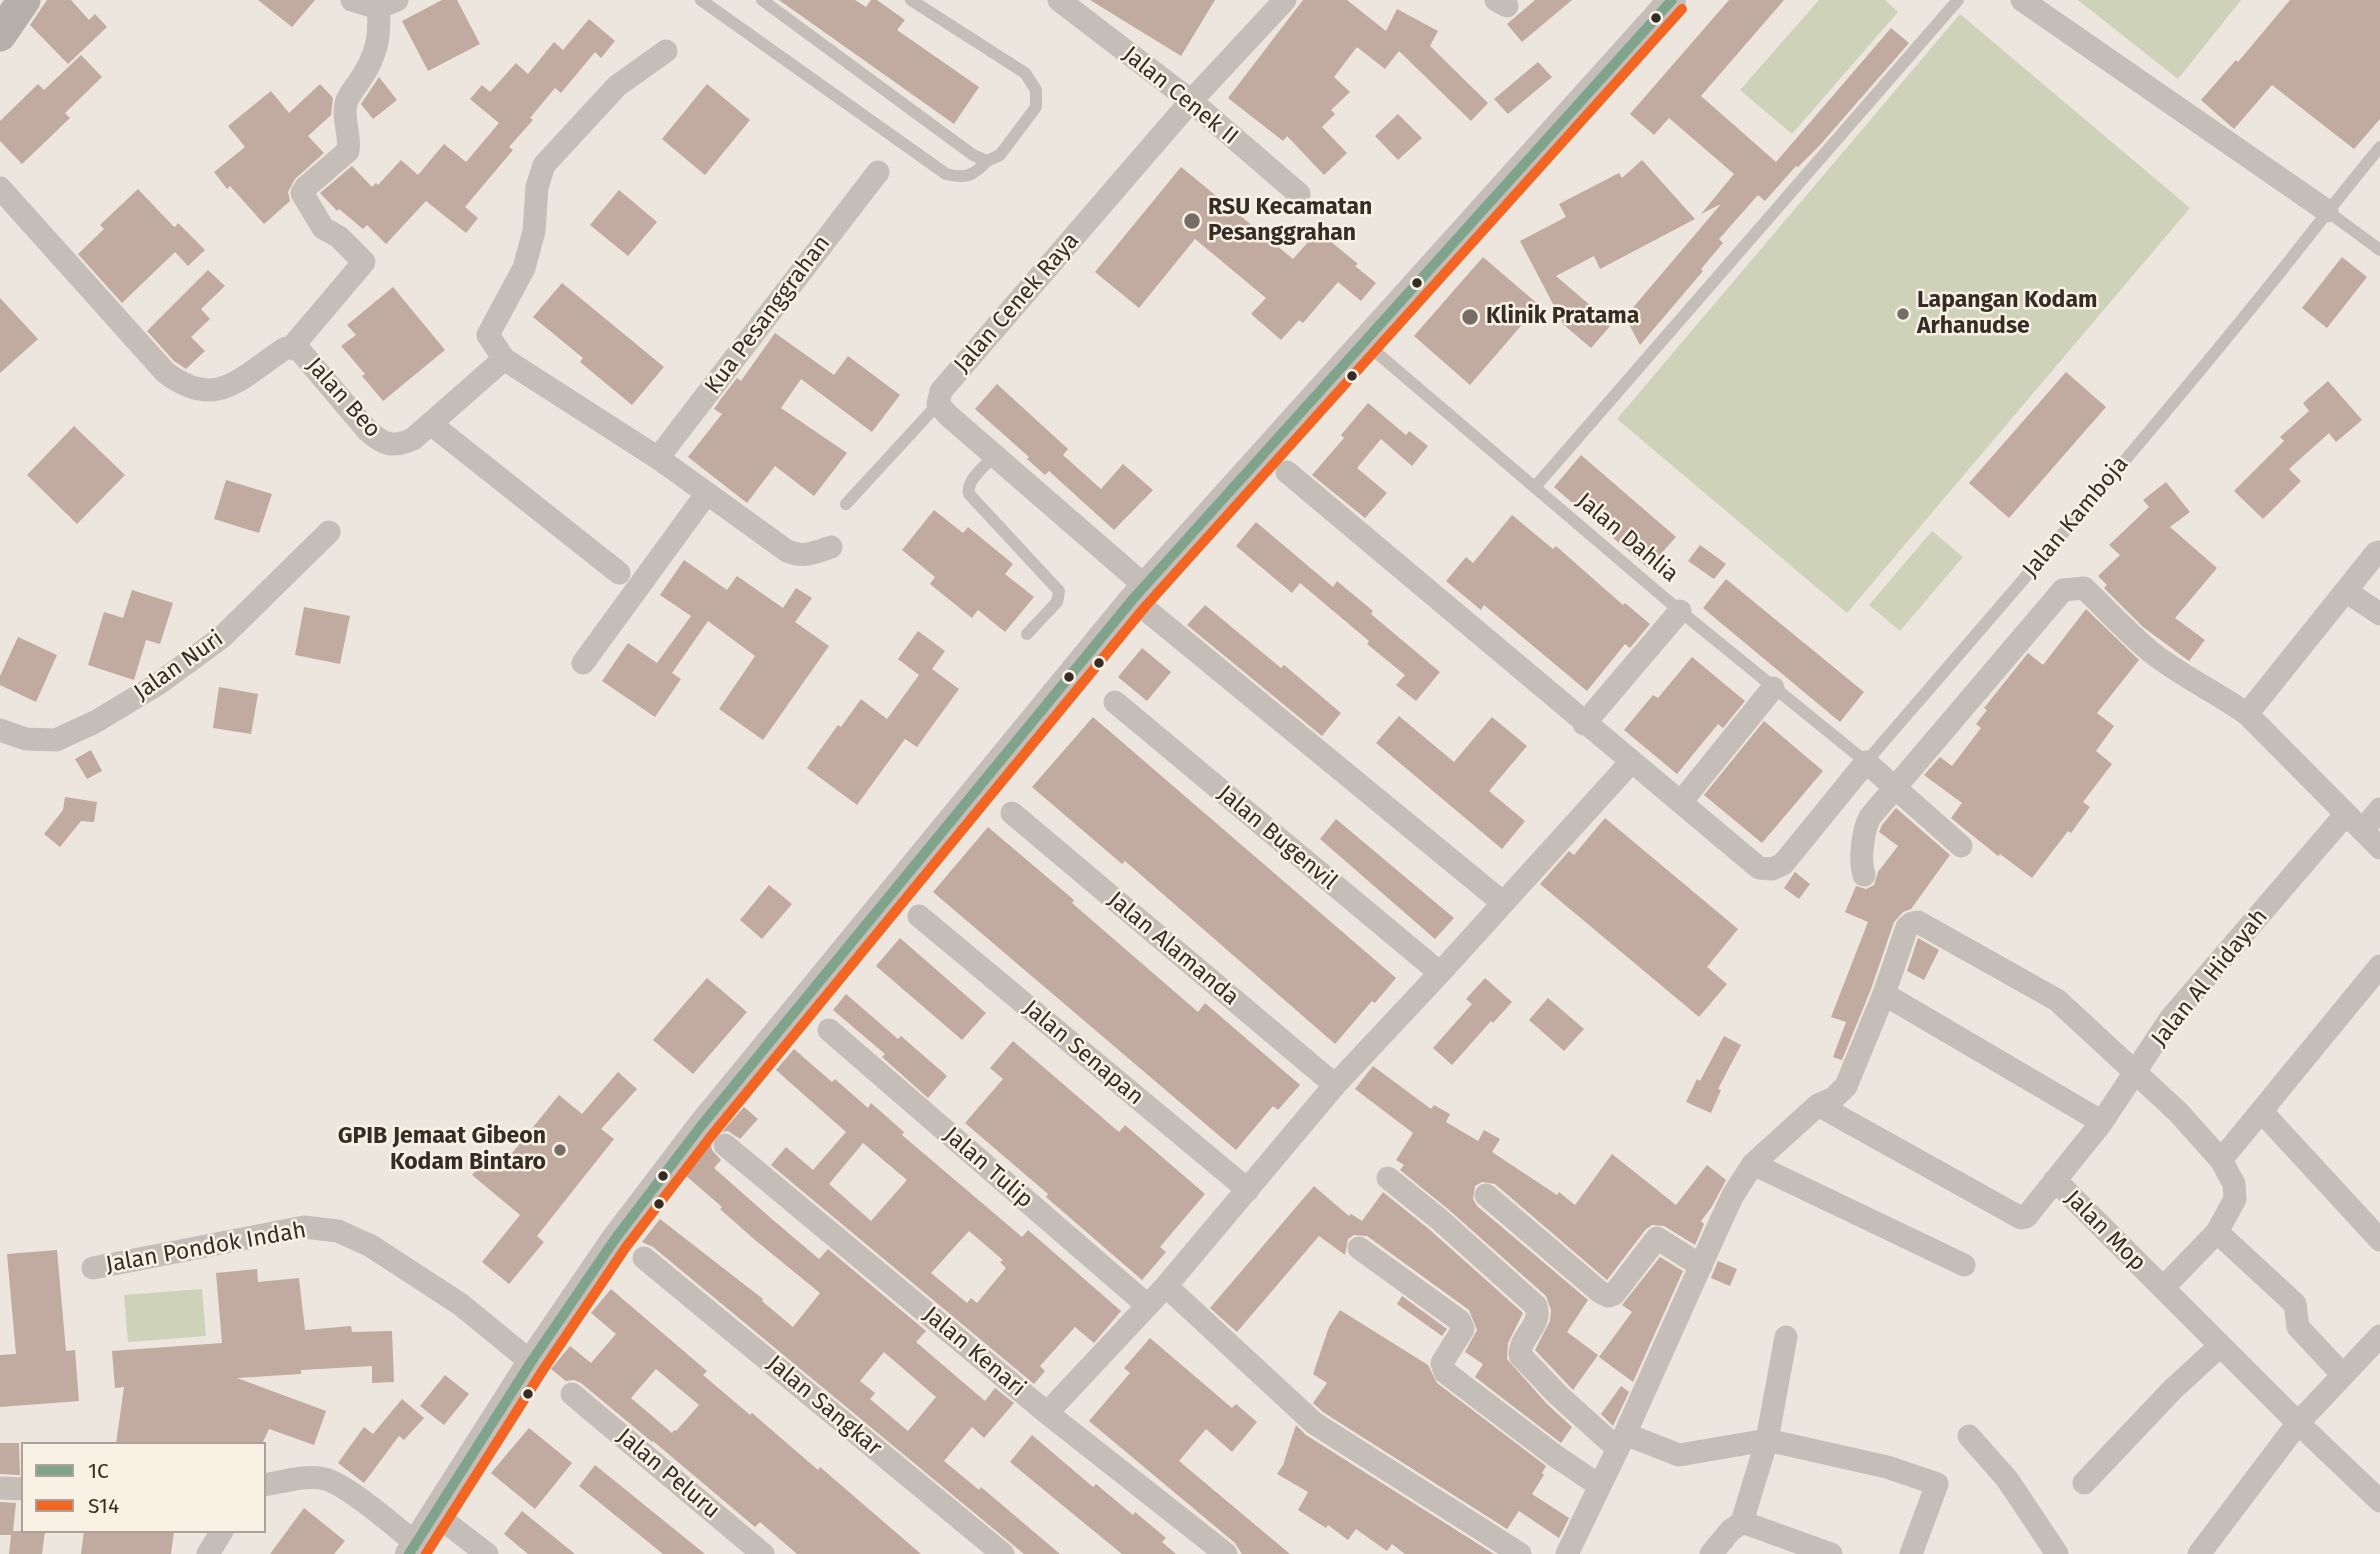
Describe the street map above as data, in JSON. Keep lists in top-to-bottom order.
{
  "streets": {
    "street": [
      "Jalan Cenek II",
      "Jalan Cenek Raya",
      "Kua Pesanggrahan",
      "Jalan Beo",
      "Jalan Kamboja",
      "Jalan Nuri",
      "Jalan Bugenvil",
      "Jalan Alamanda",
      "Jalan Al Hidayah",
      "Jalan Senapan",
      "Jalan Tulip",
      "Jalan Mop",
      "Jalan Pondok Indah",
      "Jalan Kenari",
      "Jalan Sangkar",
      "Jalan Peluru"
    ],
    "lane": ["Jalan Dahlia"]
  },
  "crossings": [
    ["Jalan Cenek II", "Jalan Cenek Raya"],
    ["Jalan Kamboja", "Jalan Dahlia"],
    ["Jalan Al Hidayah", "Jalan Mop"]
  ],
  "places": [
    "RSU Kecamatan Pesanggrahan",
    "Lapangan Kodam Arhanudse",
    "Klinik Pratama",
    "GPIB Jemaat Gibeon Kodam Bintaro"
  ],
  "lines": ["transit line 1C", "transit line S14"],
  "legend": ["1C", "S14"]
}
